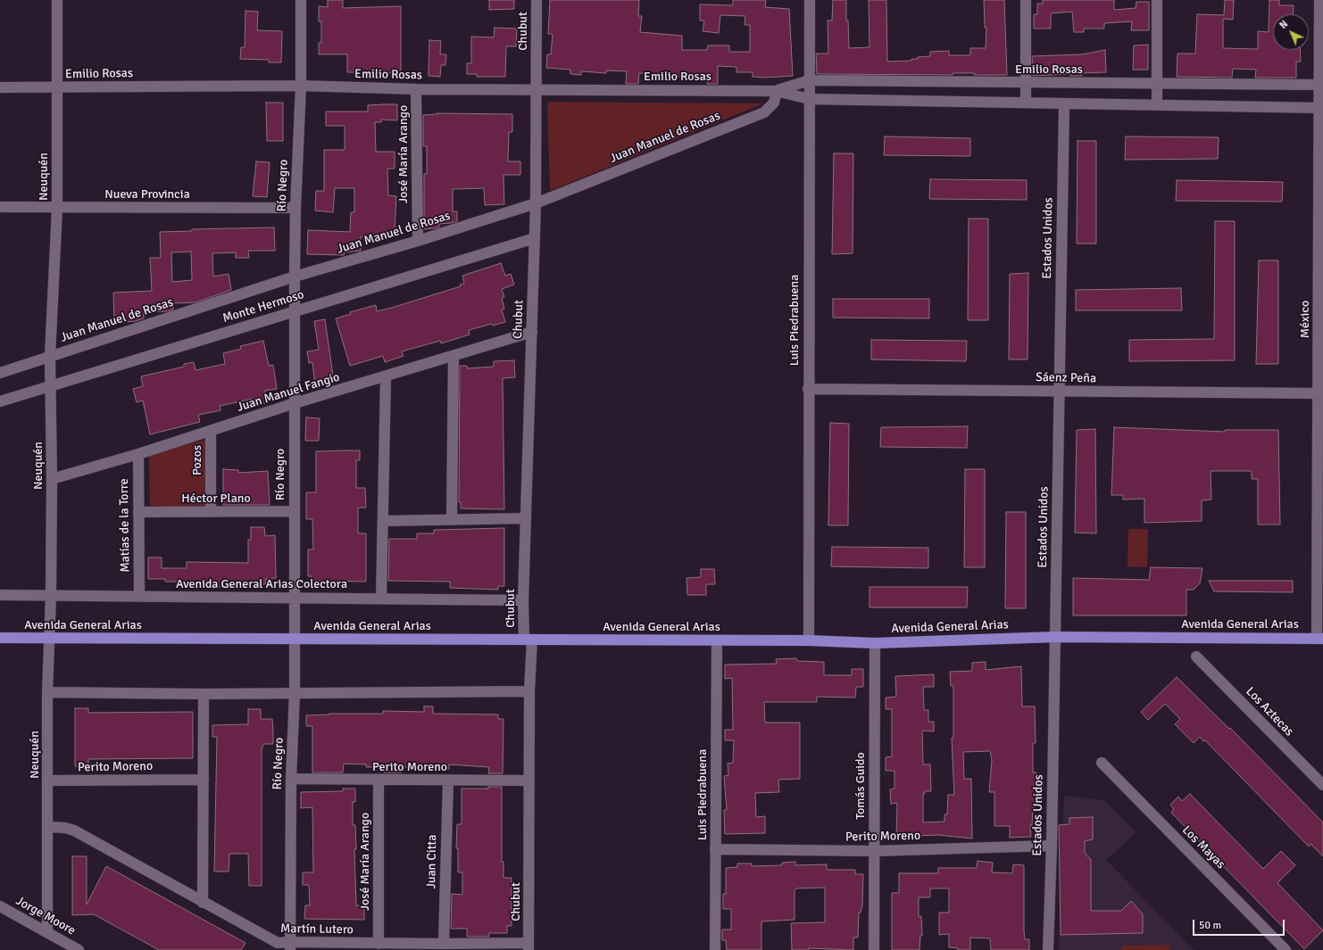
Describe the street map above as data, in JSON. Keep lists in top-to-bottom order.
{
  "streets": {
    "main road": ["Avenida General Arias"],
    "street": [
      "Chubut",
      "Emilio Rosas",
      "Juan Manuel de Rosas",
      "José María Arango",
      "Neuquén",
      "Río Negro",
      "Nueva Provincia",
      "Estados Unidos",
      "Monte Hermoso",
      "México",
      "Luis Piedrabuena",
      "Sáenz Peña",
      "Juan Manuel Fangio",
      "Pozos",
      "Héctor Plano",
      "Matías de la Torre",
      "Avenida General Arias Colectora",
      "Los Aztecas",
      "Perito Moreno",
      "Tomás Guido",
      "Los Mayas",
      "Juan Citta",
      "Jorge Moore",
      "Martín Lutero"
    ]
  },
  "crossings": [
    ["Chubut", "Emilio Rosas"],
    ["Chubut", "Juan Manuel de Rosas"],
    ["Chubut", "Monte Hermoso"],
    ["Chubut", "Juan Manuel Fangio"],
    ["Chubut", "Avenida General Arias Colectora"],
    ["Chubut", "Avenida General Arias"],
    ["Chubut", "Perito Moreno"],
    ["Chubut", "Martín Lutero"],
    ["Emilio Rosas", "Juan Manuel de Rosas"],
    ["Emilio Rosas", "José María Arango"],
    ["Emilio Rosas", "Neuquén"],
    ["Emilio Rosas", "Río Negro"],
    ["Emilio Rosas", "Estados Unidos"],
    ["Emilio Rosas", "México"],
    ["Emilio Rosas", "Luis Piedrabuena"],
    ["Juan Manuel de Rosas", "José María Arango"],
    ["Juan Manuel de Rosas", "Neuquén"],
    ["Juan Manuel de Rosas", "Río Negro"],
    ["José María Arango", "Perito Moreno"],
    ["José María Arango", "Martín Lutero"],
    ["Neuquén", "Nueva Provincia"],
    ["Neuquén", "Monte Hermoso"],
    ["Neuquén", "Juan Manuel Fangio"],
    ["Neuquén", "Avenida General Arias Colectora"],
    ["Neuquén", "Avenida General Arias"],
    ["Neuquén", "Perito Moreno"],
    ["Neuquén", "Jorge Moore"],
    ["Neuquén", "Martín Lutero"],
    ["Río Negro", "Nueva Provincia"],
    ["Río Negro", "Monte Hermoso"],
    ["Río Negro", "Juan Manuel Fangio"],
    ["Río Negro", "Héctor Plano"],
    ["Río Negro", "Avenida General Arias Colectora"],
    ["Río Negro", "Avenida General Arias"],
    ["Río Negro", "Perito Moreno"],
    ["Río Negro", "Martín Lutero"],
    ["Estados Unidos", "Sáenz Peña"],
    ["Estados Unidos", "Avenida General Arias"],
    ["Estados Unidos", "Perito Moreno"],
    ["México", "Sáenz Peña"],
    ["México", "Avenida General Arias"],
    ["Luis Piedrabuena", "Sáenz Peña"],
    ["Luis Piedrabuena", "Avenida General Arias"],
    ["Luis Piedrabuena", "Perito Moreno"],
    ["Juan Manuel Fangio", "Pozos"],
    ["Juan Manuel Fangio", "Matías de la Torre"],
    ["Pozos", "Héctor Plano"],
    ["Héctor Plano", "Matías de la Torre"],
    ["Matías de la Torre", "Avenida General Arias Colectora"],
    ["Avenida General Arias", "Tomás Guido"],
    ["Perito Moreno", "Tomás Guido"],
    ["Perito Moreno", "Juan Citta"],
    ["Juan Citta", "Martín Lutero"]
  ],
  "scale_bar": "50 m",
  "north": "top left"
}
